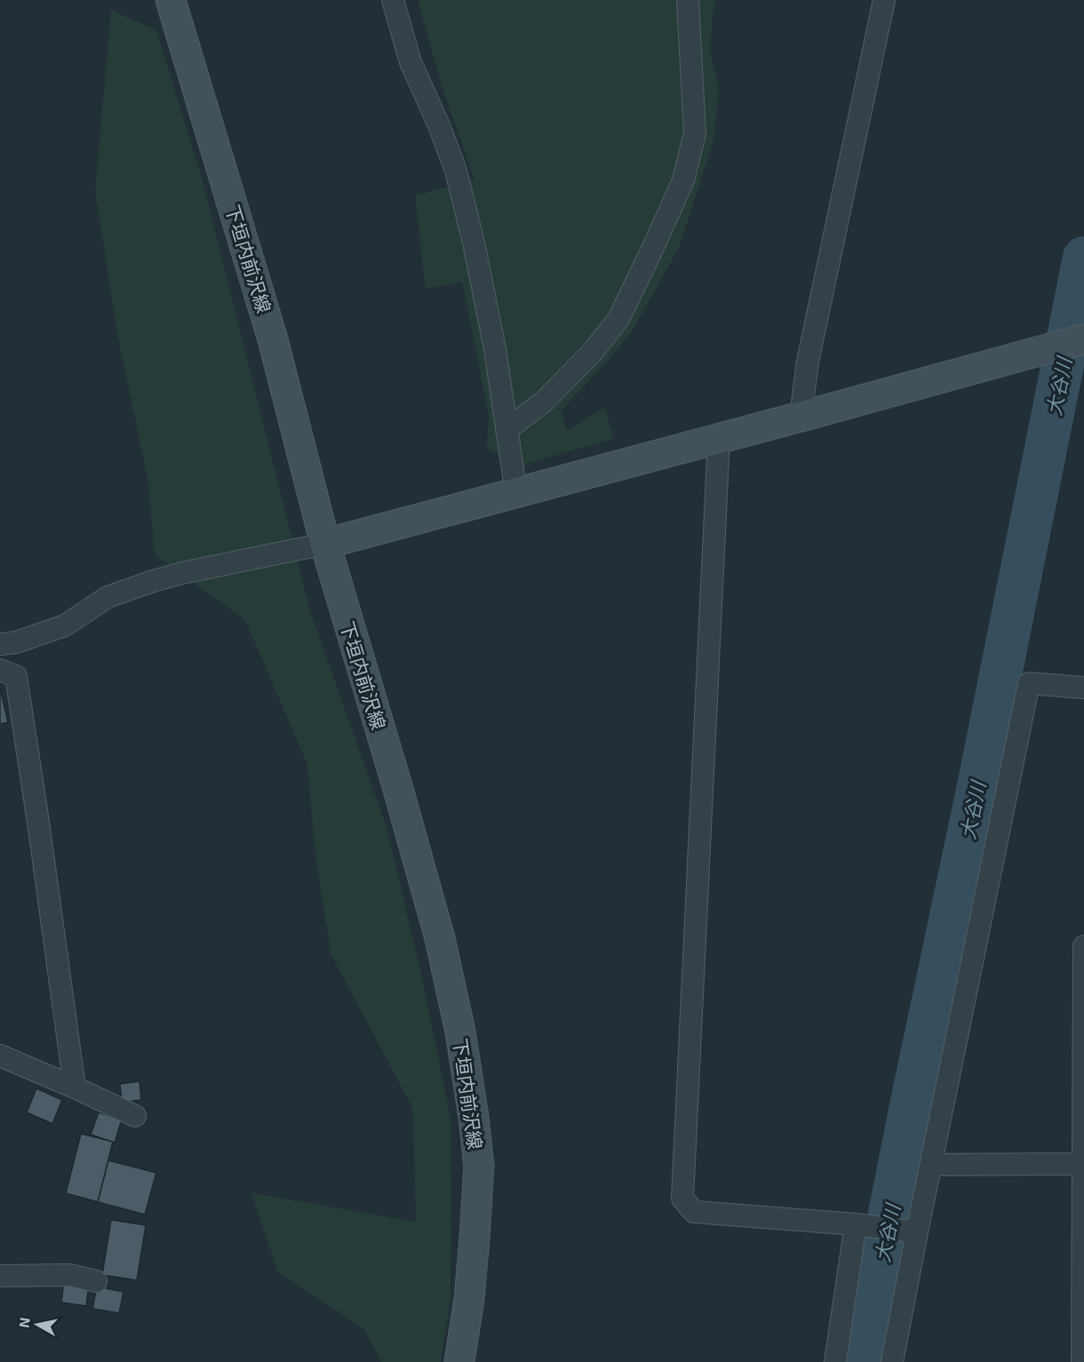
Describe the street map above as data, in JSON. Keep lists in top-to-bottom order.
{
  "streets": {
    "main road": ["下垣内前沢線"]
  },
  "water": ["大谷川"],
  "north": "left"
}
